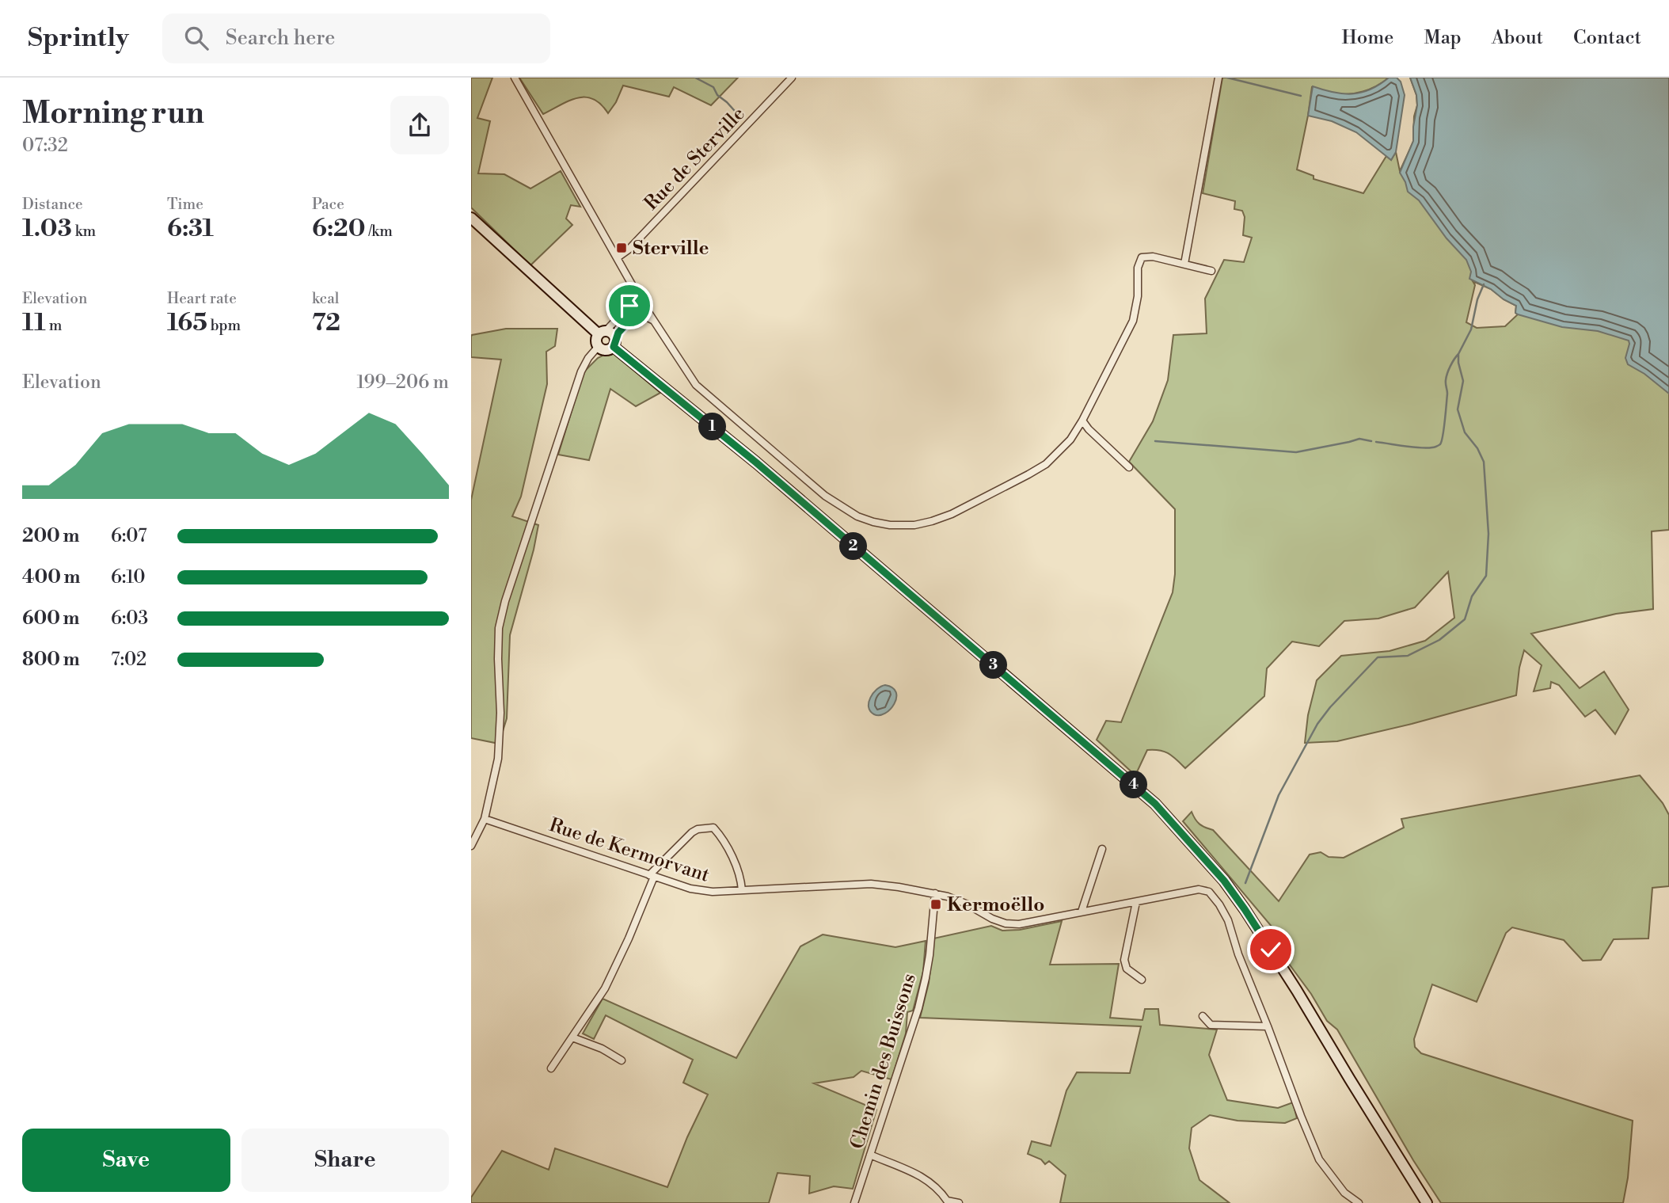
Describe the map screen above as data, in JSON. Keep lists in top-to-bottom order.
{
  "streets": {
    "street": ["Rue de Sterville", "Rue de Kermorvant", "Chemin des Buissons"]
  },
  "crossings": [
    ["Rue de Kermorvant", "Chemin des Buissons"]
  ],
  "places": {
    "transit": ["Sterville", "Kermoëllo"]
  },
  "page": {
    "header": "Sprintly",
    "search": "Search here",
    "nav": [
      "Home",
      "Map",
      "About",
      "Contact"
    ],
    "heading": ["Morning run", "07:32"],
    "stats": [
      ["Distance", "1.03 km"],
      ["Time", "6:31"],
      ["Pace", "6:20 /km"],
      ["Elevation", "11 m"],
      ["Heart rate", "165 bpm"],
      ["kcal", "72"]
    ],
    "chart": ["Elevation", "199–206 m"],
    "pins": [
      "1",
      "2",
      "3",
      "4"
    ],
    "list": [
      {
        "name": "200 m",
        "note": "6:07"
      },
      {
        "name": "400 m",
        "note": "6:10"
      },
      {
        "name": "600 m",
        "note": "6:03"
      },
      {
        "name": "800 m",
        "note": "7:02"
      }
    ],
    "buttons": ["Save", "Share"]
  }
}
